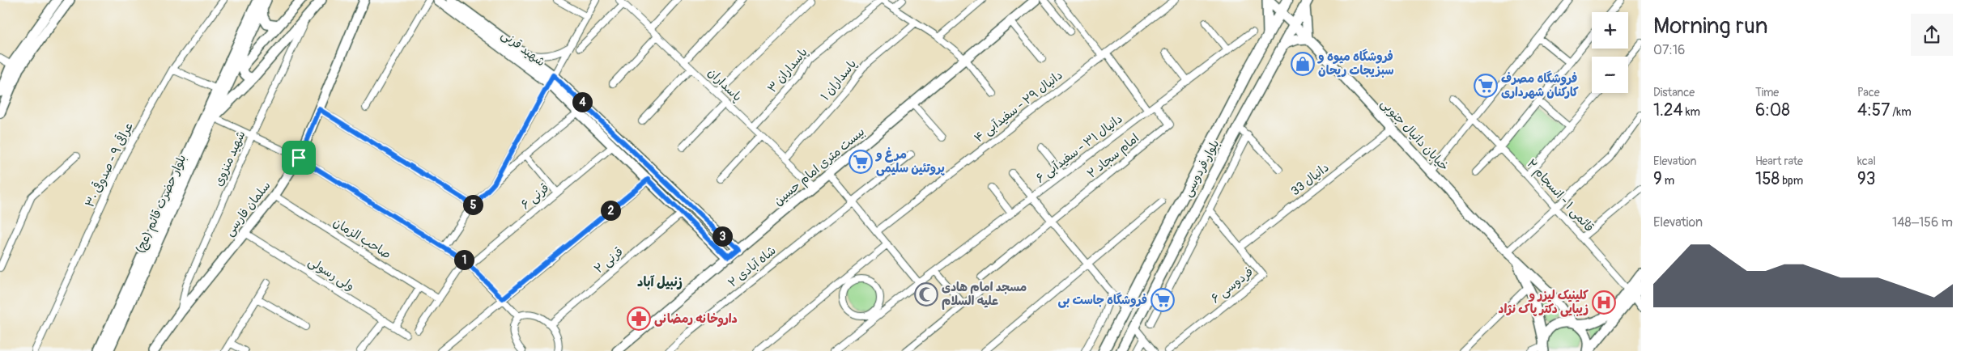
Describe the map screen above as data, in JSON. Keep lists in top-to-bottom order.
{
  "streets": {
    "main road": [
      "شهید قرنی",
      "خیابان دانیال جنوبی",
      "بیست متری امام حسین",
      "بلوار فردوسی",
      "بلوار حضرت قائم (عج)",
      "سلمان فارسی"
    ],
    "street": [
      "پاسداران ۳",
      "پاسداران ۱",
      "پاسداران",
      "دانیال ۲۹ - سفیدآبی ۴",
      "دانیال ۳۱ - سفیدآبی ۶",
      "امام سجاد ۲",
      "شهید منزوی",
      "عراقی ۹ - صدوقی ۳۰",
      "دانیال 33",
      "قائمی ۱ - انسجام ۲",
      "قرنی ۶",
      "صاحب الزمان",
      "قرنی ۲",
      "شاه آبادی ۲",
      "ولی رسولی",
      "فردوسی ۶"
    ]
  },
  "crossings": [
    ["شهید قرنی", "بیست متری امام حسین"],
    ["شهید قرنی", "قرنی ۶"],
    ["شهید قرنی", "قرنی ۲"],
    ["پاسداران ۳", "پاسداران"],
    ["پاسداران ۱", "پاسداران"],
    ["پاسداران", "بیست متری امام حسین"],
    ["خیابان دانیال جنوبی", "بلوار فردوسی"],
    ["خیابان دانیال جنوبی", "دانیال 33"],
    ["دانیال ۳۱ - سفیدآبی ۶", "امام سجاد ۲"],
    ["شهید منزوی", "بلوار حضرت قائم (عج)"],
    ["شهید منزوی", "سلمان فارسی"],
    ["دانیال 33", "فردوسی ۶"],
    ["سلمان فارسی", "صاحب الزمان"],
    ["سلمان فارسی", "ولی رسولی"]
  ],
  "districts": ["زنبیل آباد"],
  "places": {
    "shop": ["فروشگاه میوه و سبزیجات ریحان"],
    "supermarket": ["فروشگاه مصرف کارکنان شهرداری", "مرغ و پروتئین سلیمی", "فروشگاه جاست بی"],
    "mosque": ["مسجد امام هادی علیه السلام"],
    "hospital": ["کلینیک لیزر و زیبایی دکتر پاک نژاد"],
    "pharmacy": ["داروخانه رمضانی"]
  },
  "page": {
    "heading": ["Morning run", "07:16"],
    "map_buttons": ["+", "−"],
    "stats": [
      ["Distance", "1.24 km"],
      ["Time", "6:08"],
      ["Pace", "4:57 /km"],
      ["Elevation", "9 m"],
      ["Heart rate", "158 bpm"],
      ["kcal", "93"]
    ],
    "pins": [
      "4",
      "5",
      "2",
      "3",
      "1"
    ],
    "chart": ["Elevation", "148–156 m"]
  }
}
